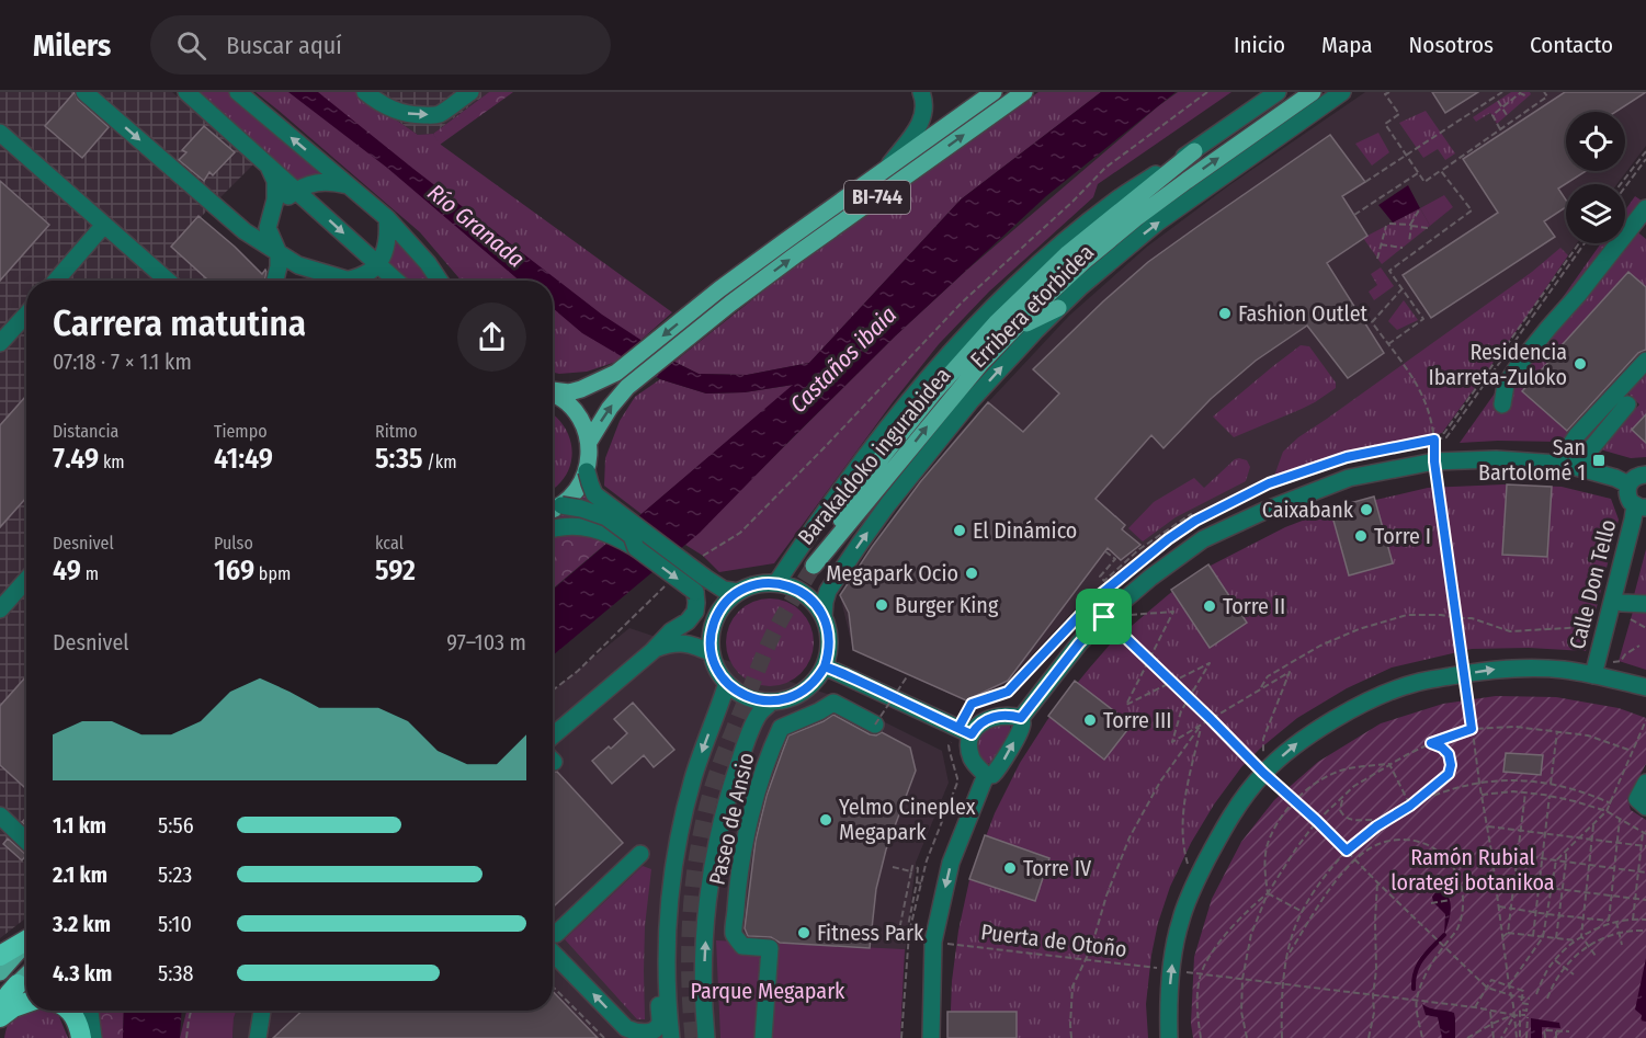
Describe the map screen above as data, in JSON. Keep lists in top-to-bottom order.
{
  "streets": {
    "main road": ["BI-744", "Barakaldoko ingurabidea"],
    "street": ["Erribera etorbidea", "Calle Don Tello", "Paseo de Ansio"],
    "path": ["Puerta de Otoño"]
  },
  "crossings": [
    ["Erribera etorbidea", "Barakaldoko ingurabidea"]
  ],
  "water": ["Río Granada", "Castaños ibaia"],
  "parks": ["Ramón Rubial lorategi botanikoa", "Parque Megapark"],
  "places": {
    "other": [
      "Fashion Outlet",
      "Residencia Ibarreta-Zuloko",
      "Caixabank",
      "El Dinámico",
      "Torre I",
      "Megapark Ocio",
      "Burger King",
      "Torre II",
      "Torre III",
      "Yelmo Cineplex Megapark",
      "Torre IV",
      "Fitness Park"
    ],
    "transit": ["San Bartolomé 1"]
  },
  "page": {
    "header": "Milers",
    "search": "Buscar aquí",
    "nav": [
      "Inicio",
      "Mapa",
      "Nosotros",
      "Contacto"
    ],
    "heading": ["Carrera matutina", "07:18 · 7 × 1.1 km"],
    "stats": [
      ["Distancia", "7.49 km"],
      ["Tiempo", "41:49"],
      ["Ritmo", "5:35 /km"],
      ["Desnivel", "49 m"],
      ["Pulso", "169 bpm"],
      ["kcal", "592"]
    ],
    "chart": ["Desnivel", "97–103 m"],
    "list": [
      {
        "name": "1.1 km",
        "note": "5:56"
      },
      {
        "name": "2.1 km",
        "note": "5:23"
      },
      {
        "name": "3.2 km",
        "note": "5:10"
      },
      {
        "name": "4.3 km",
        "note": "5:38"
      }
    ]
  }
}
